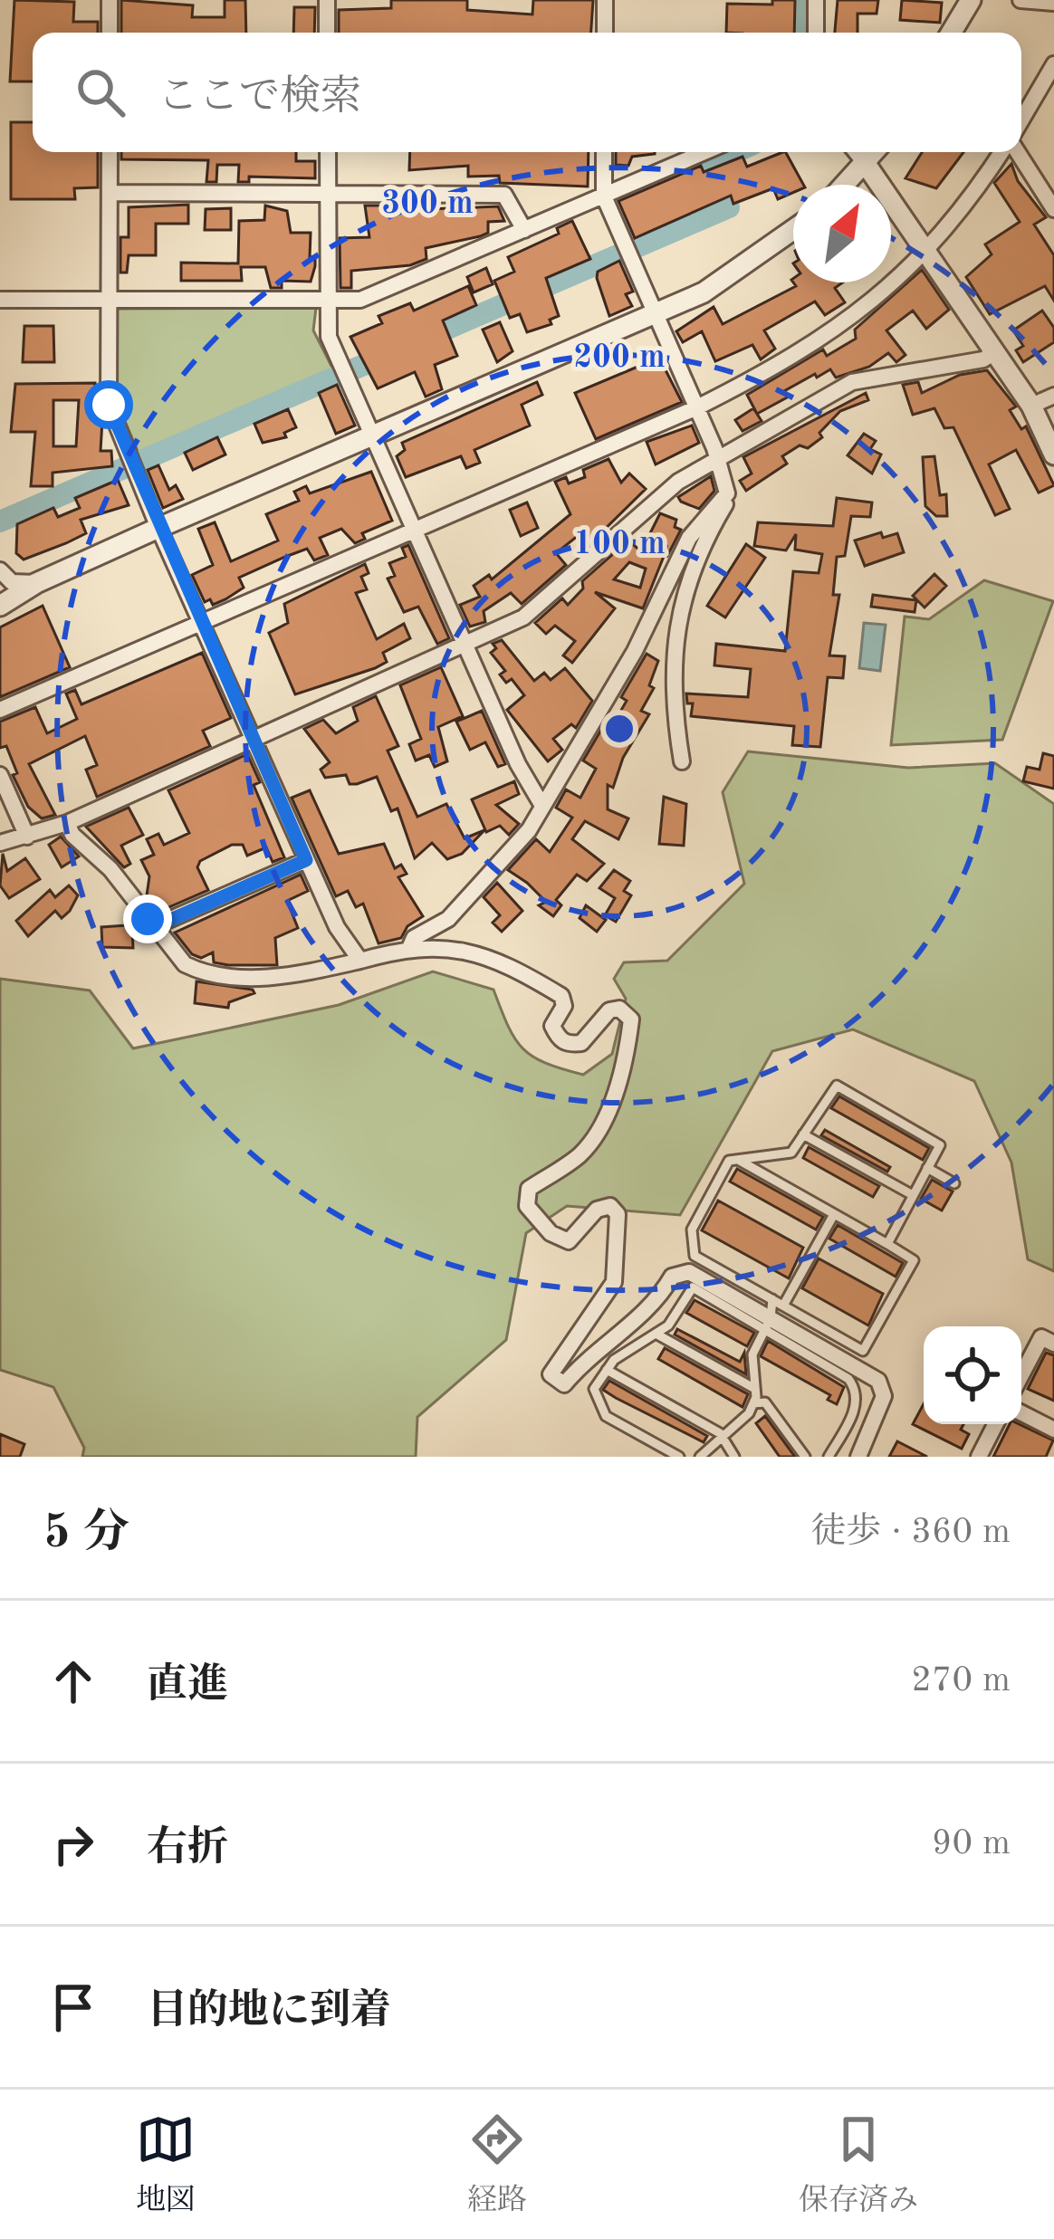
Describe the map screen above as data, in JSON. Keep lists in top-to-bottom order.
{
  "north": "top right",
  "page": {
    "search": "ここで検索",
    "heading": ["5 分", "徒歩 · 360 m"],
    "list": [
      ["直進", "270 m"],
      ["右折", "90 m"],
      "目的地に到着"
    ],
    "nav": ["地図", "経路", "保存済み"]
  },
  "rings": ["300 m", "200 m", "100 m"]
}
